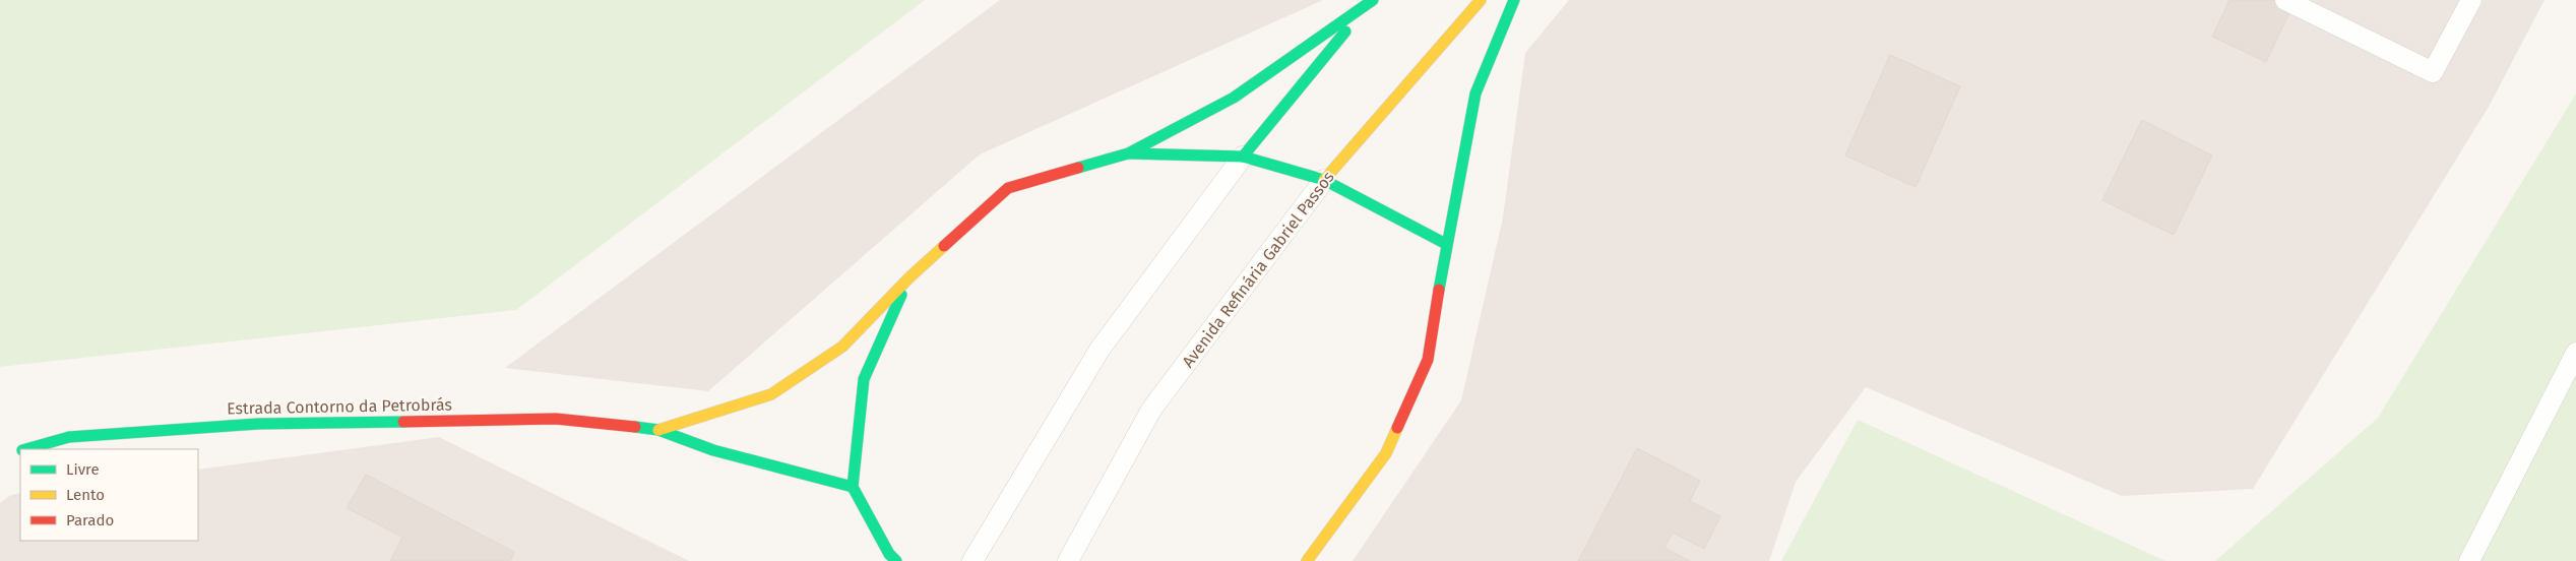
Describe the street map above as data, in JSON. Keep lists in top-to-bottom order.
{
  "streets": {
    "main road": ["Avenida Refinária Gabriel Passos", "Estrada Contorno da Petrobrás"]
  },
  "crossings": [
    ["Avenida Refinária Gabriel Passos", "Estrada Contorno da Petrobrás"]
  ],
  "legend": ["Livre", "Lento", "Parado"]
}
